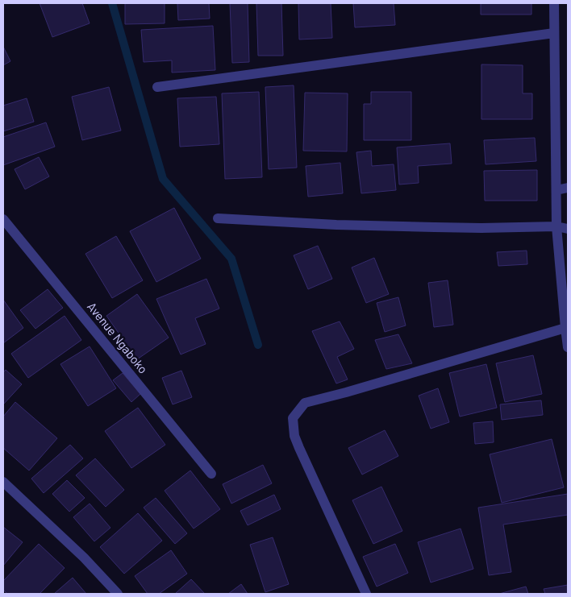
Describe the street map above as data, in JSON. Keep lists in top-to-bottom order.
{
  "streets": {
    "street": ["Avenue Ngaboko"]
  }
}
